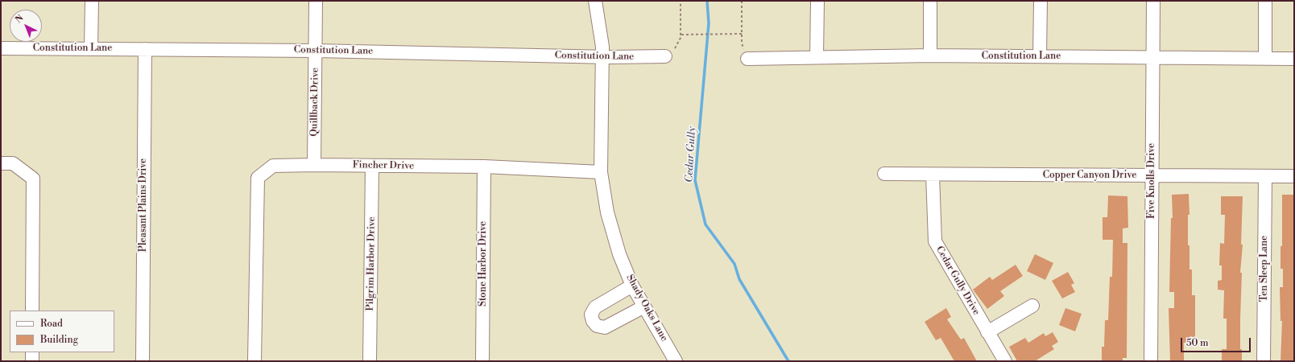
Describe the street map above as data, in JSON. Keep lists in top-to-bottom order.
{
  "streets": {
    "street": [
      "Constitution Lane",
      "Quillback Drive",
      "Fincher Drive",
      "Copper Canyon Drive",
      "Five Knolls Drive",
      "Pleasant Plains Drive",
      "Pilgrim Harbor Drive",
      "Stone Harbor Drive",
      "Ten Sleep Lane",
      "Cedar Gully Drive",
      "Shady Oaks Lane"
    ]
  },
  "crossings": [
    ["Constitution Lane", "Quillback Drive"],
    ["Constitution Lane", "Five Knolls Drive"],
    ["Constitution Lane", "Pleasant Plains Drive"],
    ["Constitution Lane", "Shady Oaks Lane"],
    ["Quillback Drive", "Fincher Drive"],
    ["Fincher Drive", "Pilgrim Harbor Drive"],
    ["Fincher Drive", "Stone Harbor Drive"],
    ["Fincher Drive", "Shady Oaks Lane"],
    ["Copper Canyon Drive", "Five Knolls Drive"],
    ["Copper Canyon Drive", "Ten Sleep Lane"],
    ["Copper Canyon Drive", "Cedar Gully Drive"]
  ],
  "water": ["Cedar Gully"],
  "legend": ["Road", "Building"],
  "scale_bar": "50 m",
  "north": "top left"
}
